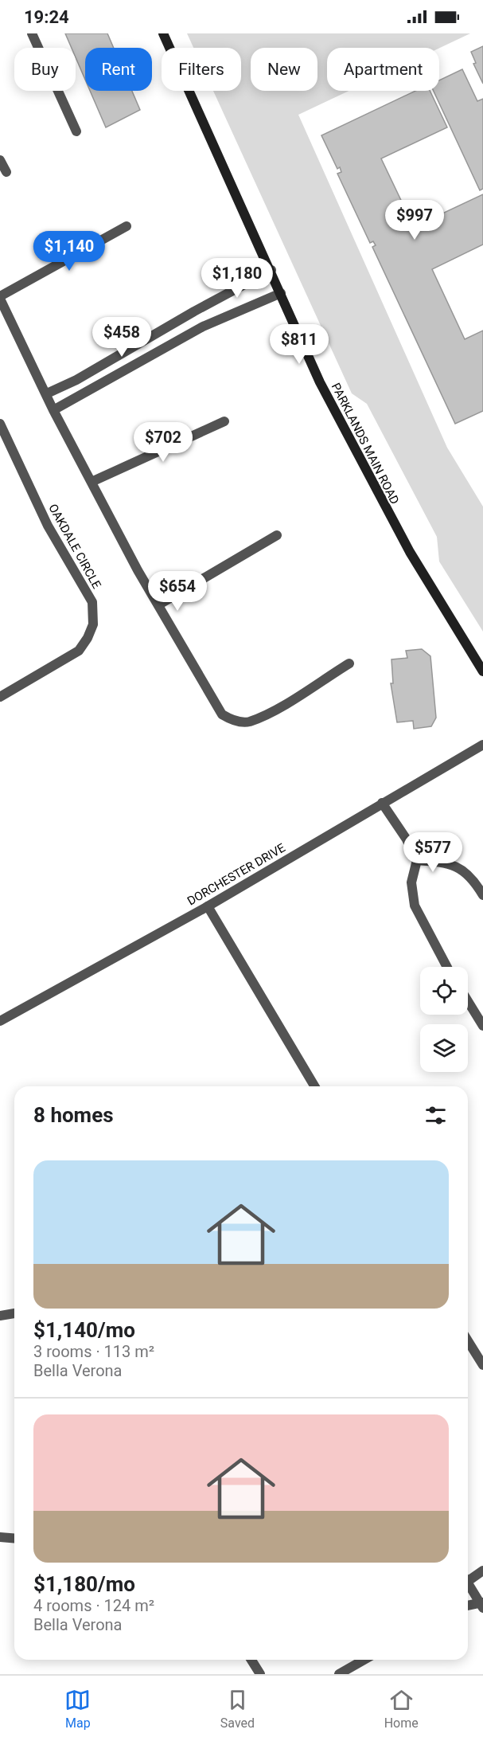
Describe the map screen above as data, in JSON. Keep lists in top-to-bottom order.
{
  "streets": {
    "street": ["PARKLANDS MAIN ROAD", "OAKDALE CIRCLE", "DORCHESTER DRIVE"]
  },
  "page": {
    "status": "19:24",
    "chip": [
      "Buy",
      "Rent",
      "Filters",
      "New",
      "Apartment"
    ],
    "price": [
      "$997",
      "$1,140",
      "$1,180",
      "$458",
      "$811",
      "$702",
      "$654",
      "$577"
    ],
    "heading": "8 homes",
    "list": [
      {
        "name": "$1,140/mo",
        "note": "3 rooms · 113 m² · Bella Verona"
      },
      {
        "name": "$1,180/mo",
        "note": "4 rooms · 124 m² · Bella Verona"
      }
    ],
    "tabs": ["Map", "Saved", "Home"]
  }
}
